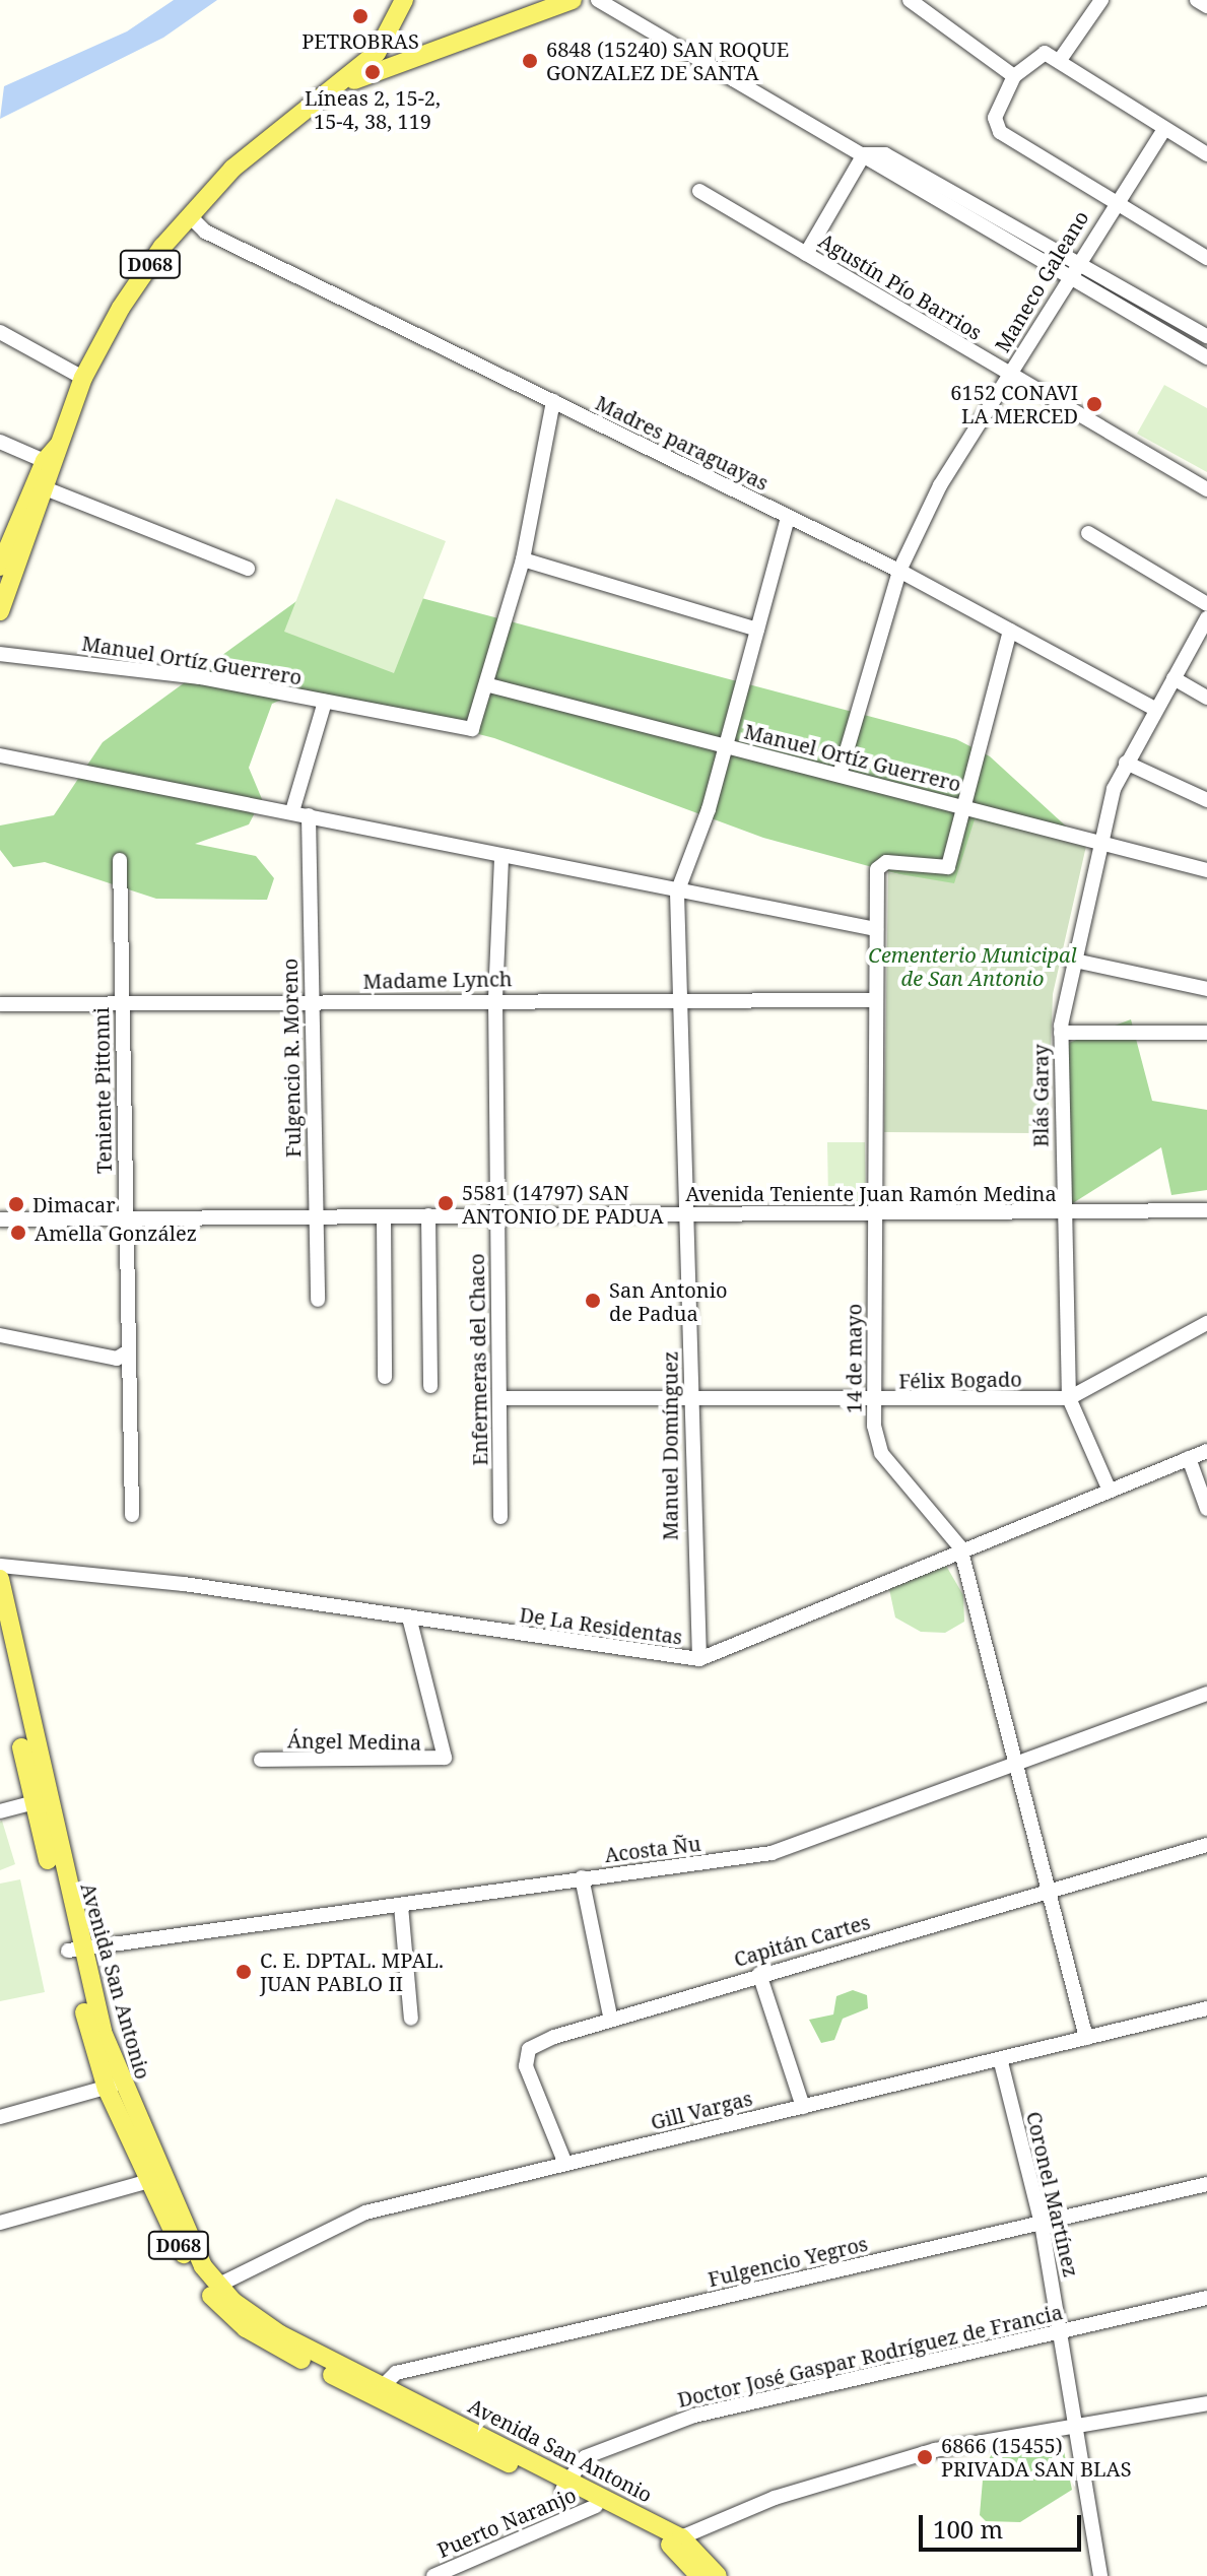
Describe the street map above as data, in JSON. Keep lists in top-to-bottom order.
{
  "streets": {
    "main road": ["D068", "Avenida San Antonio"],
    "street": [
      "Maneco Galeano",
      "Agustín Pío Barrios",
      "Madres paraguayas",
      "Manuel Ortíz Guerrero",
      "Madame Lynch",
      "Fulgencio R. Moreno",
      "Teniente Pittonni",
      "Blás Garay",
      "Avenida Teniente Juan Ramón Medina",
      "14 de mayo",
      "Enfermeras del Chaco",
      "Félix Bogado",
      "Manuel Domínguez",
      "De La Residentas",
      "Ángel Medina",
      "Acosta Ñu",
      "Capitán Cartes",
      "Gill Vargas",
      "Coronel Martínez",
      "Fulgencio Yegros",
      "Doctor José Gaspar Rodríguez de Francia",
      "Puerto Naranjo"
    ]
  },
  "crossings": [
    ["D068", "Madres paraguayas"],
    ["Maneco Galeano", "Agustín Pío Barrios"],
    ["Maneco Galeano", "Madres paraguayas"],
    ["Maneco Galeano", "Manuel Ortíz Guerrero"],
    ["Madres paraguayas", "Blás Garay"],
    ["Manuel Ortíz Guerrero", "Blás Garay"],
    ["Manuel Ortíz Guerrero", "14 de mayo"],
    ["Madame Lynch", "Fulgencio R. Moreno"],
    ["Madame Lynch", "Teniente Pittonni"],
    ["Madame Lynch", "14 de mayo"],
    ["Madame Lynch", "Enfermeras del Chaco"],
    ["Madame Lynch", "Manuel Domínguez"],
    ["Fulgencio R. Moreno", "Avenida Teniente Juan Ramón Medina"],
    ["Teniente Pittonni", "Avenida Teniente Juan Ramón Medina"],
    ["Blás Garay", "Avenida Teniente Juan Ramón Medina"],
    ["Blás Garay", "Félix Bogado"],
    ["Blás Garay", "De La Residentas"],
    ["Avenida Teniente Juan Ramón Medina", "14 de mayo"],
    ["Avenida Teniente Juan Ramón Medina", "Enfermeras del Chaco"],
    ["Avenida Teniente Juan Ramón Medina", "Manuel Domínguez"],
    ["14 de mayo", "Félix Bogado"],
    ["14 de mayo", "De La Residentas"],
    ["14 de mayo", "Acosta Ñu"],
    ["14 de mayo", "Capitán Cartes"],
    ["14 de mayo", "Gill Vargas"],
    ["Enfermeras del Chaco", "Félix Bogado"],
    ["Félix Bogado", "Manuel Domínguez"],
    ["Manuel Domínguez", "De La Residentas"],
    ["De La Residentas", "Ángel Medina"],
    ["Acosta Ñu", "Avenida San Antonio"],
    ["Capitán Cartes", "Gill Vargas"],
    ["Avenida San Antonio", "Gill Vargas"],
    ["Avenida San Antonio", "Fulgencio Yegros"],
    ["Avenida San Antonio", "Doctor José Gaspar Rodríguez de Francia"],
    ["Avenida San Antonio", "Puerto Naranjo"],
    ["Gill Vargas", "Coronel Martínez"],
    ["Coronel Martínez", "Fulgencio Yegros"],
    ["Coronel Martínez", "Doctor José Gaspar Rodríguez de Francia"]
  ],
  "parks": ["Cementerio Municipal de San Antonio"],
  "places": [
    "PETROBRAS",
    "6848 (15240) SAN ROQUE GONZALEZ DE SANTA",
    "Líneas 2, 15-2, 15-4, 38, 119",
    "6152 CONAVI LA MERCED",
    "5581 (14797) SAN ANTONIO DE PADUA",
    "Dimacar",
    "Amella González",
    "San Antonio de Padua",
    "C. E. DPTAL. MPAL. JUAN PABLO II",
    "6866 (15455) PRIVADA SAN BLAS"
  ],
  "scale_bar": "100 m"
}
